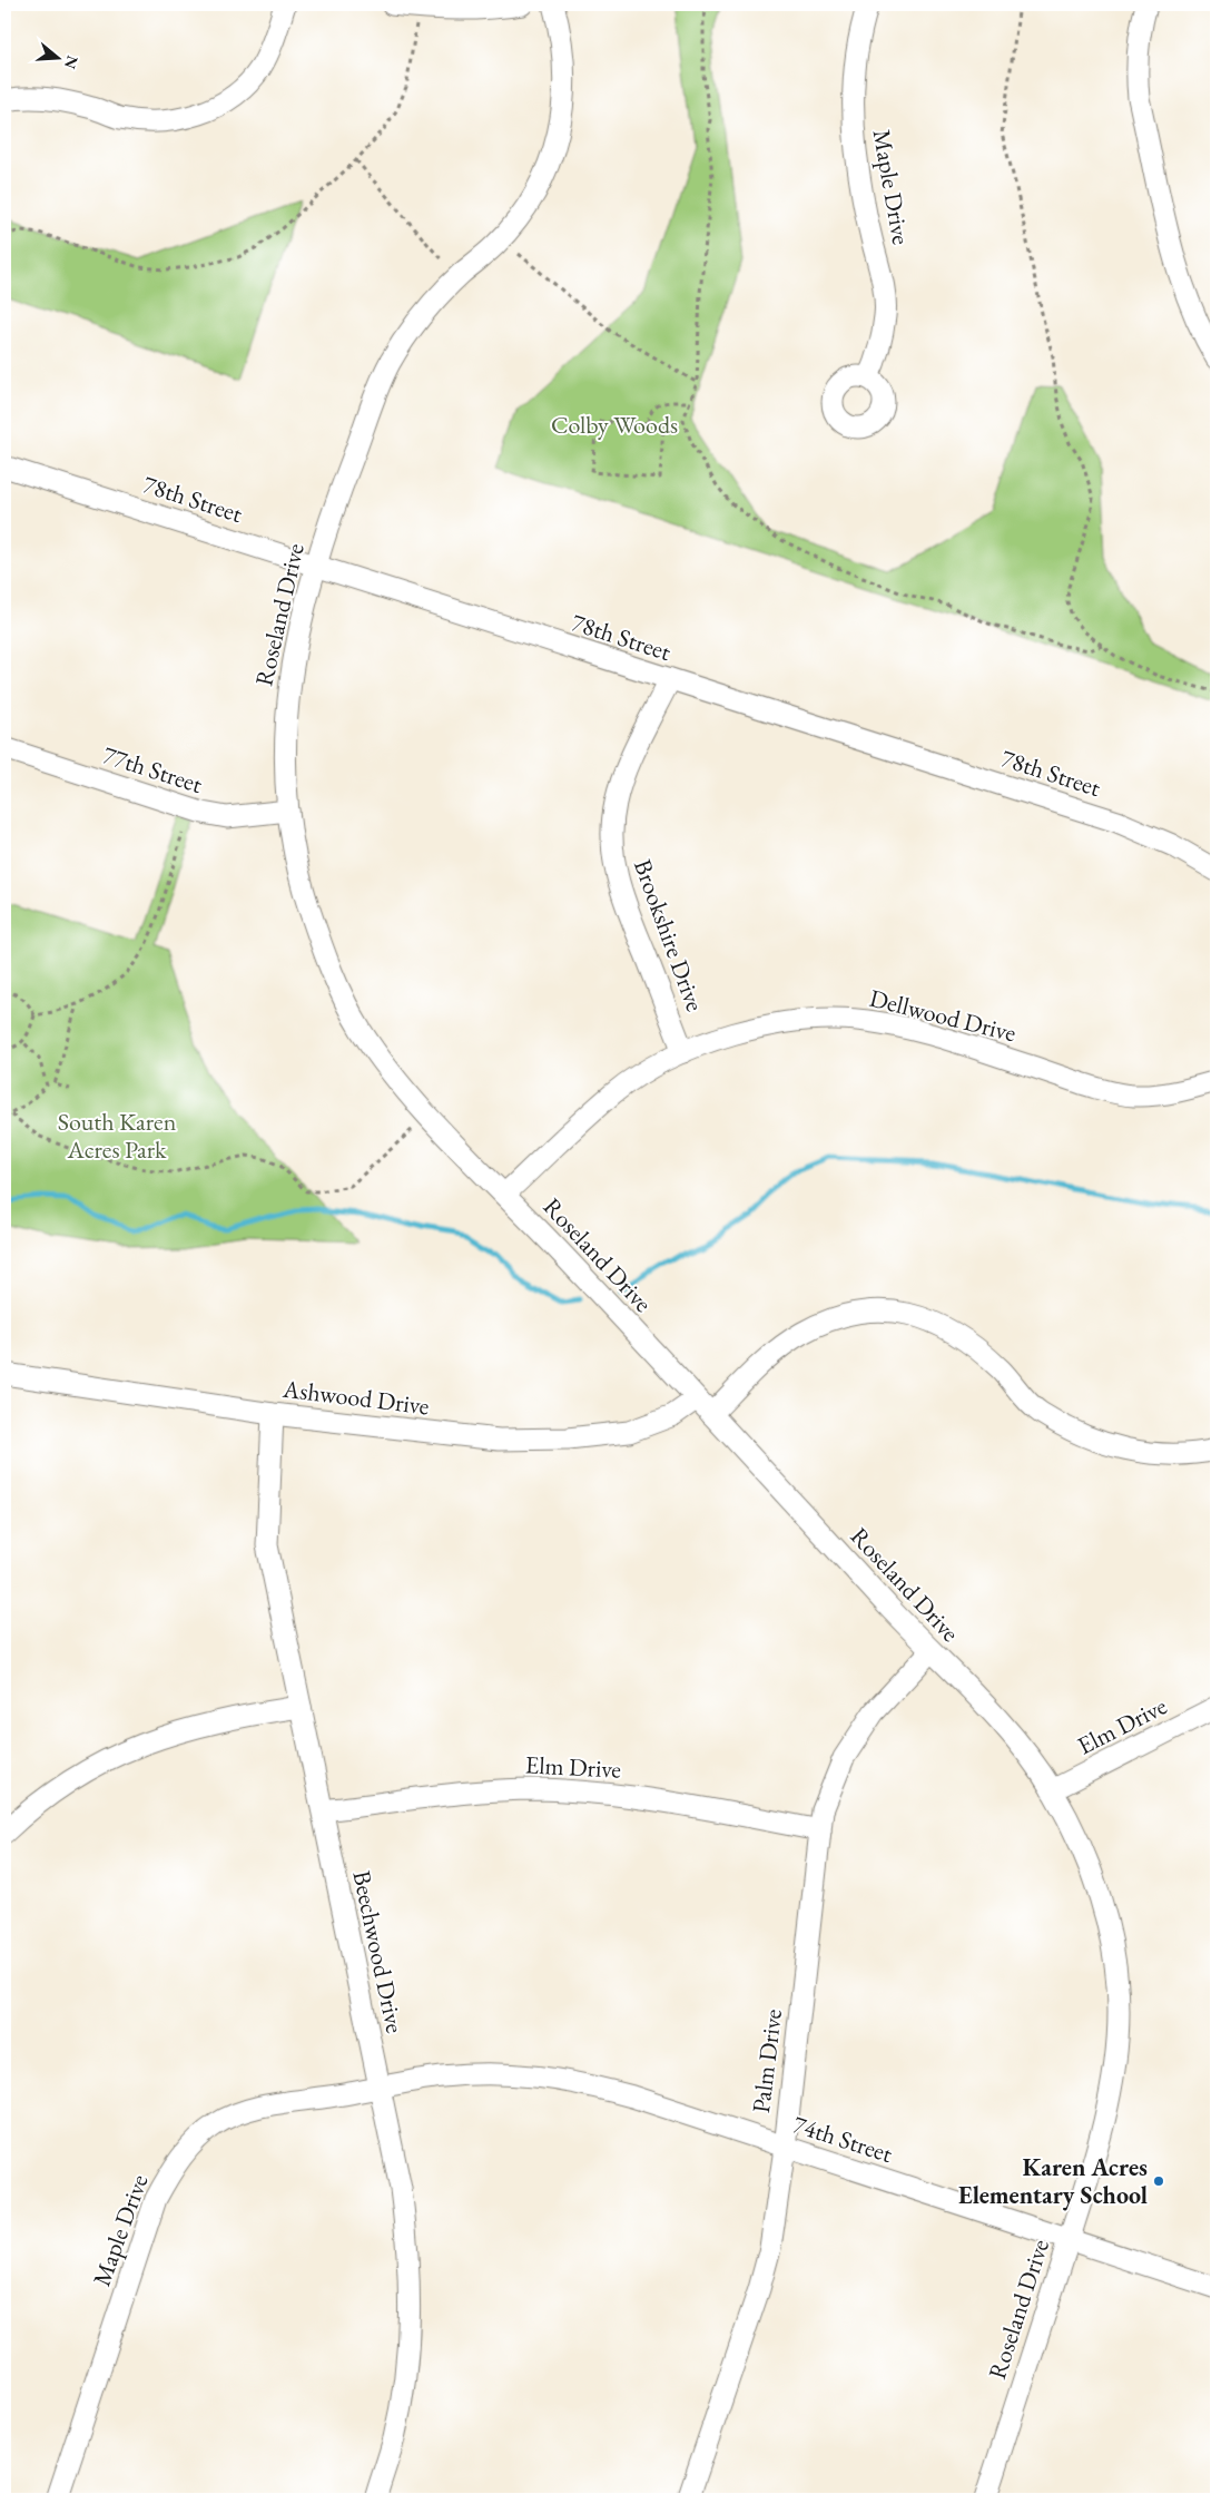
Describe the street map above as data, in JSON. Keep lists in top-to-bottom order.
{
  "streets": {
    "street": [
      "Maple Drive",
      "78th Street",
      "Roseland Drive",
      "77th Street",
      "Brookshire Drive",
      "Dellwood Drive",
      "Ashwood Drive",
      "Elm Drive",
      "Beechwood Drive",
      "Palm Drive",
      "74th Street"
    ]
  },
  "crossings": [
    ["Maple Drive", "Beechwood Drive"],
    ["Maple Drive", "74th Street"],
    ["78th Street", "Roseland Drive"],
    ["78th Street", "Brookshire Drive"],
    ["Roseland Drive", "77th Street"],
    ["Roseland Drive", "Dellwood Drive"],
    ["Roseland Drive", "Ashwood Drive"],
    ["Roseland Drive", "Elm Drive"],
    ["Roseland Drive", "Palm Drive"],
    ["Roseland Drive", "74th Street"],
    ["Brookshire Drive", "Dellwood Drive"],
    ["Ashwood Drive", "Beechwood Drive"],
    ["Elm Drive", "Beechwood Drive"],
    ["Elm Drive", "Palm Drive"],
    ["Beechwood Drive", "74th Street"],
    ["Palm Drive", "74th Street"]
  ],
  "parks": ["Colby Woods", "South Karen Acres Park"],
  "places": ["Karen Acres Elementary School"],
  "north": "right"
}
